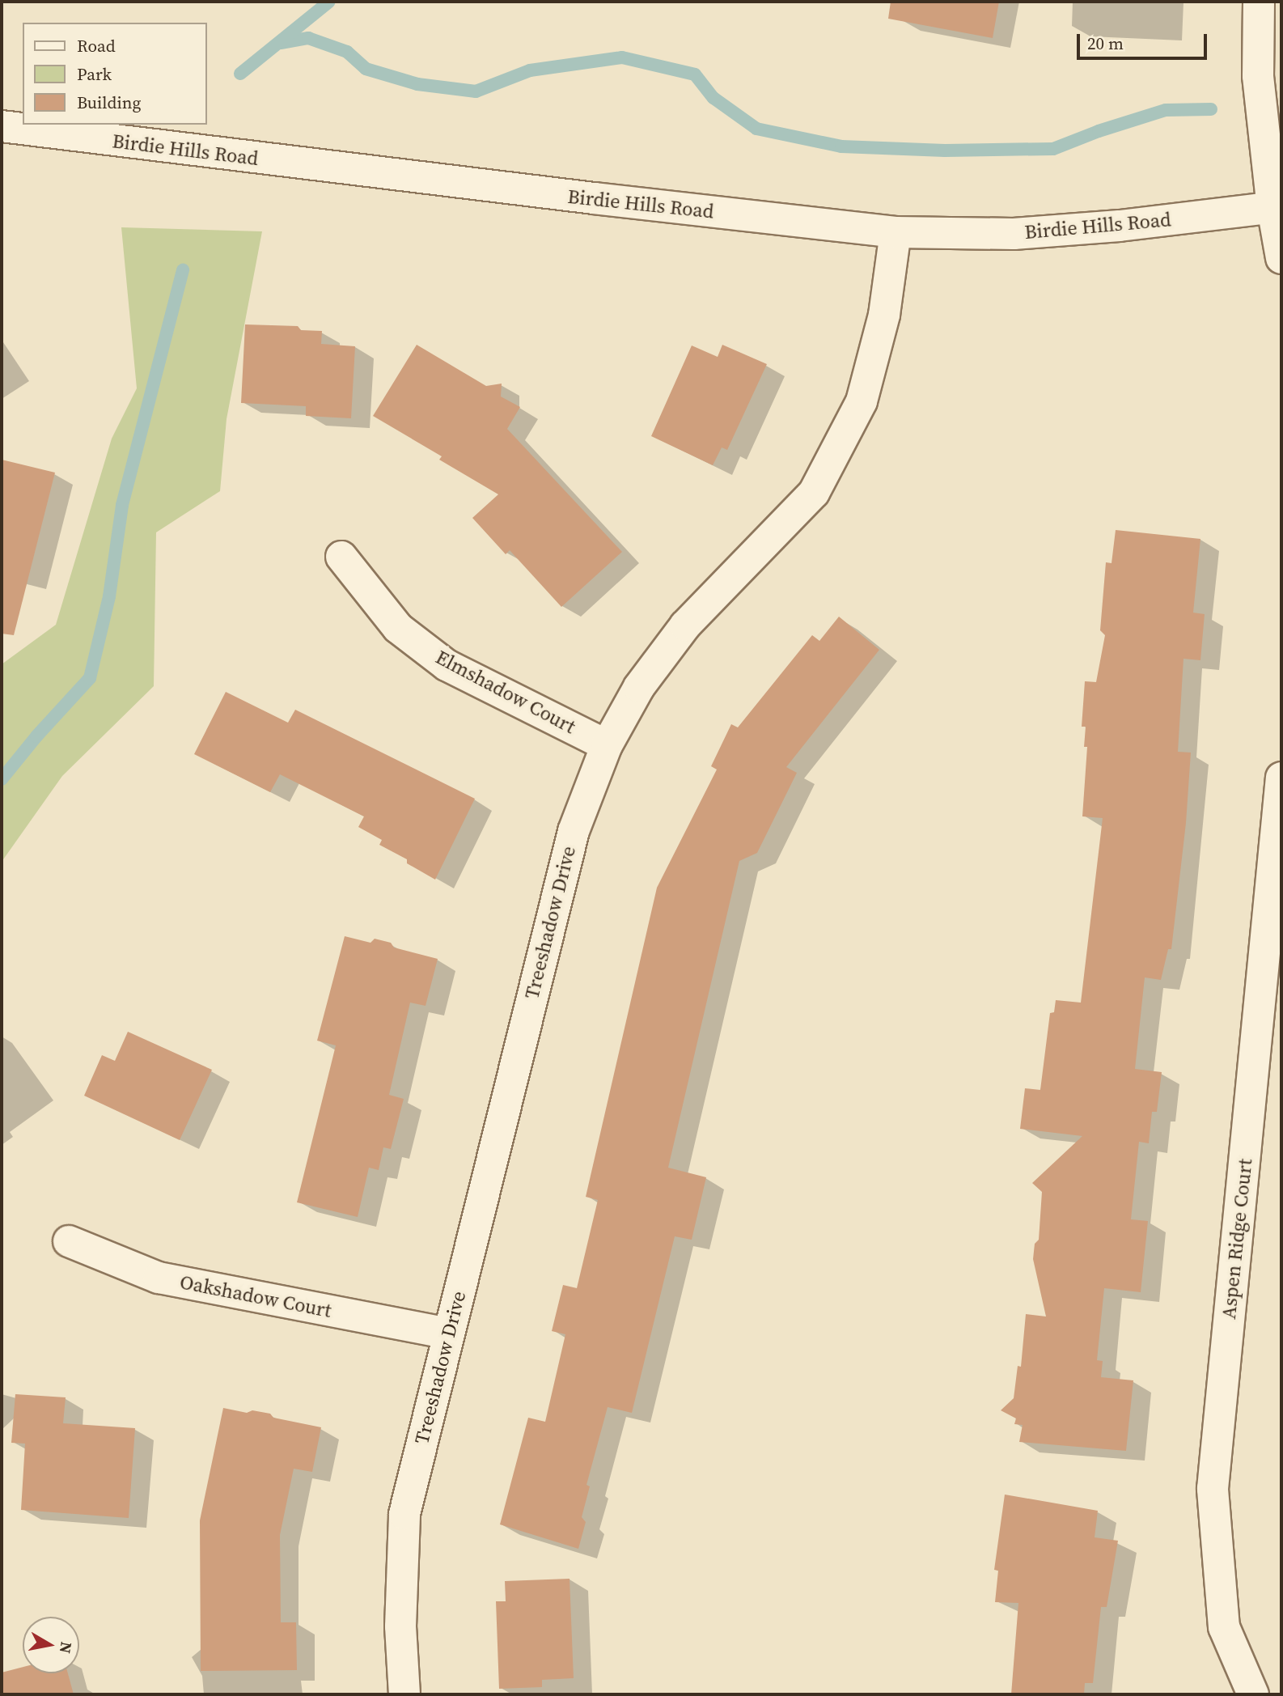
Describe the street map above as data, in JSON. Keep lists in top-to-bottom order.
{
  "streets": {
    "street": [
      "Birdie Hills Road",
      "Elmshadow Court",
      "Treeshadow Drive",
      "Aspen Ridge Court",
      "Oakshadow Court"
    ]
  },
  "crossings": [
    ["Birdie Hills Road", "Treeshadow Drive"],
    ["Elmshadow Court", "Treeshadow Drive"],
    ["Treeshadow Drive", "Oakshadow Court"]
  ],
  "legend": ["Road", "Park", "Building"],
  "scale_bar": "20 m",
  "north": "right"
}
